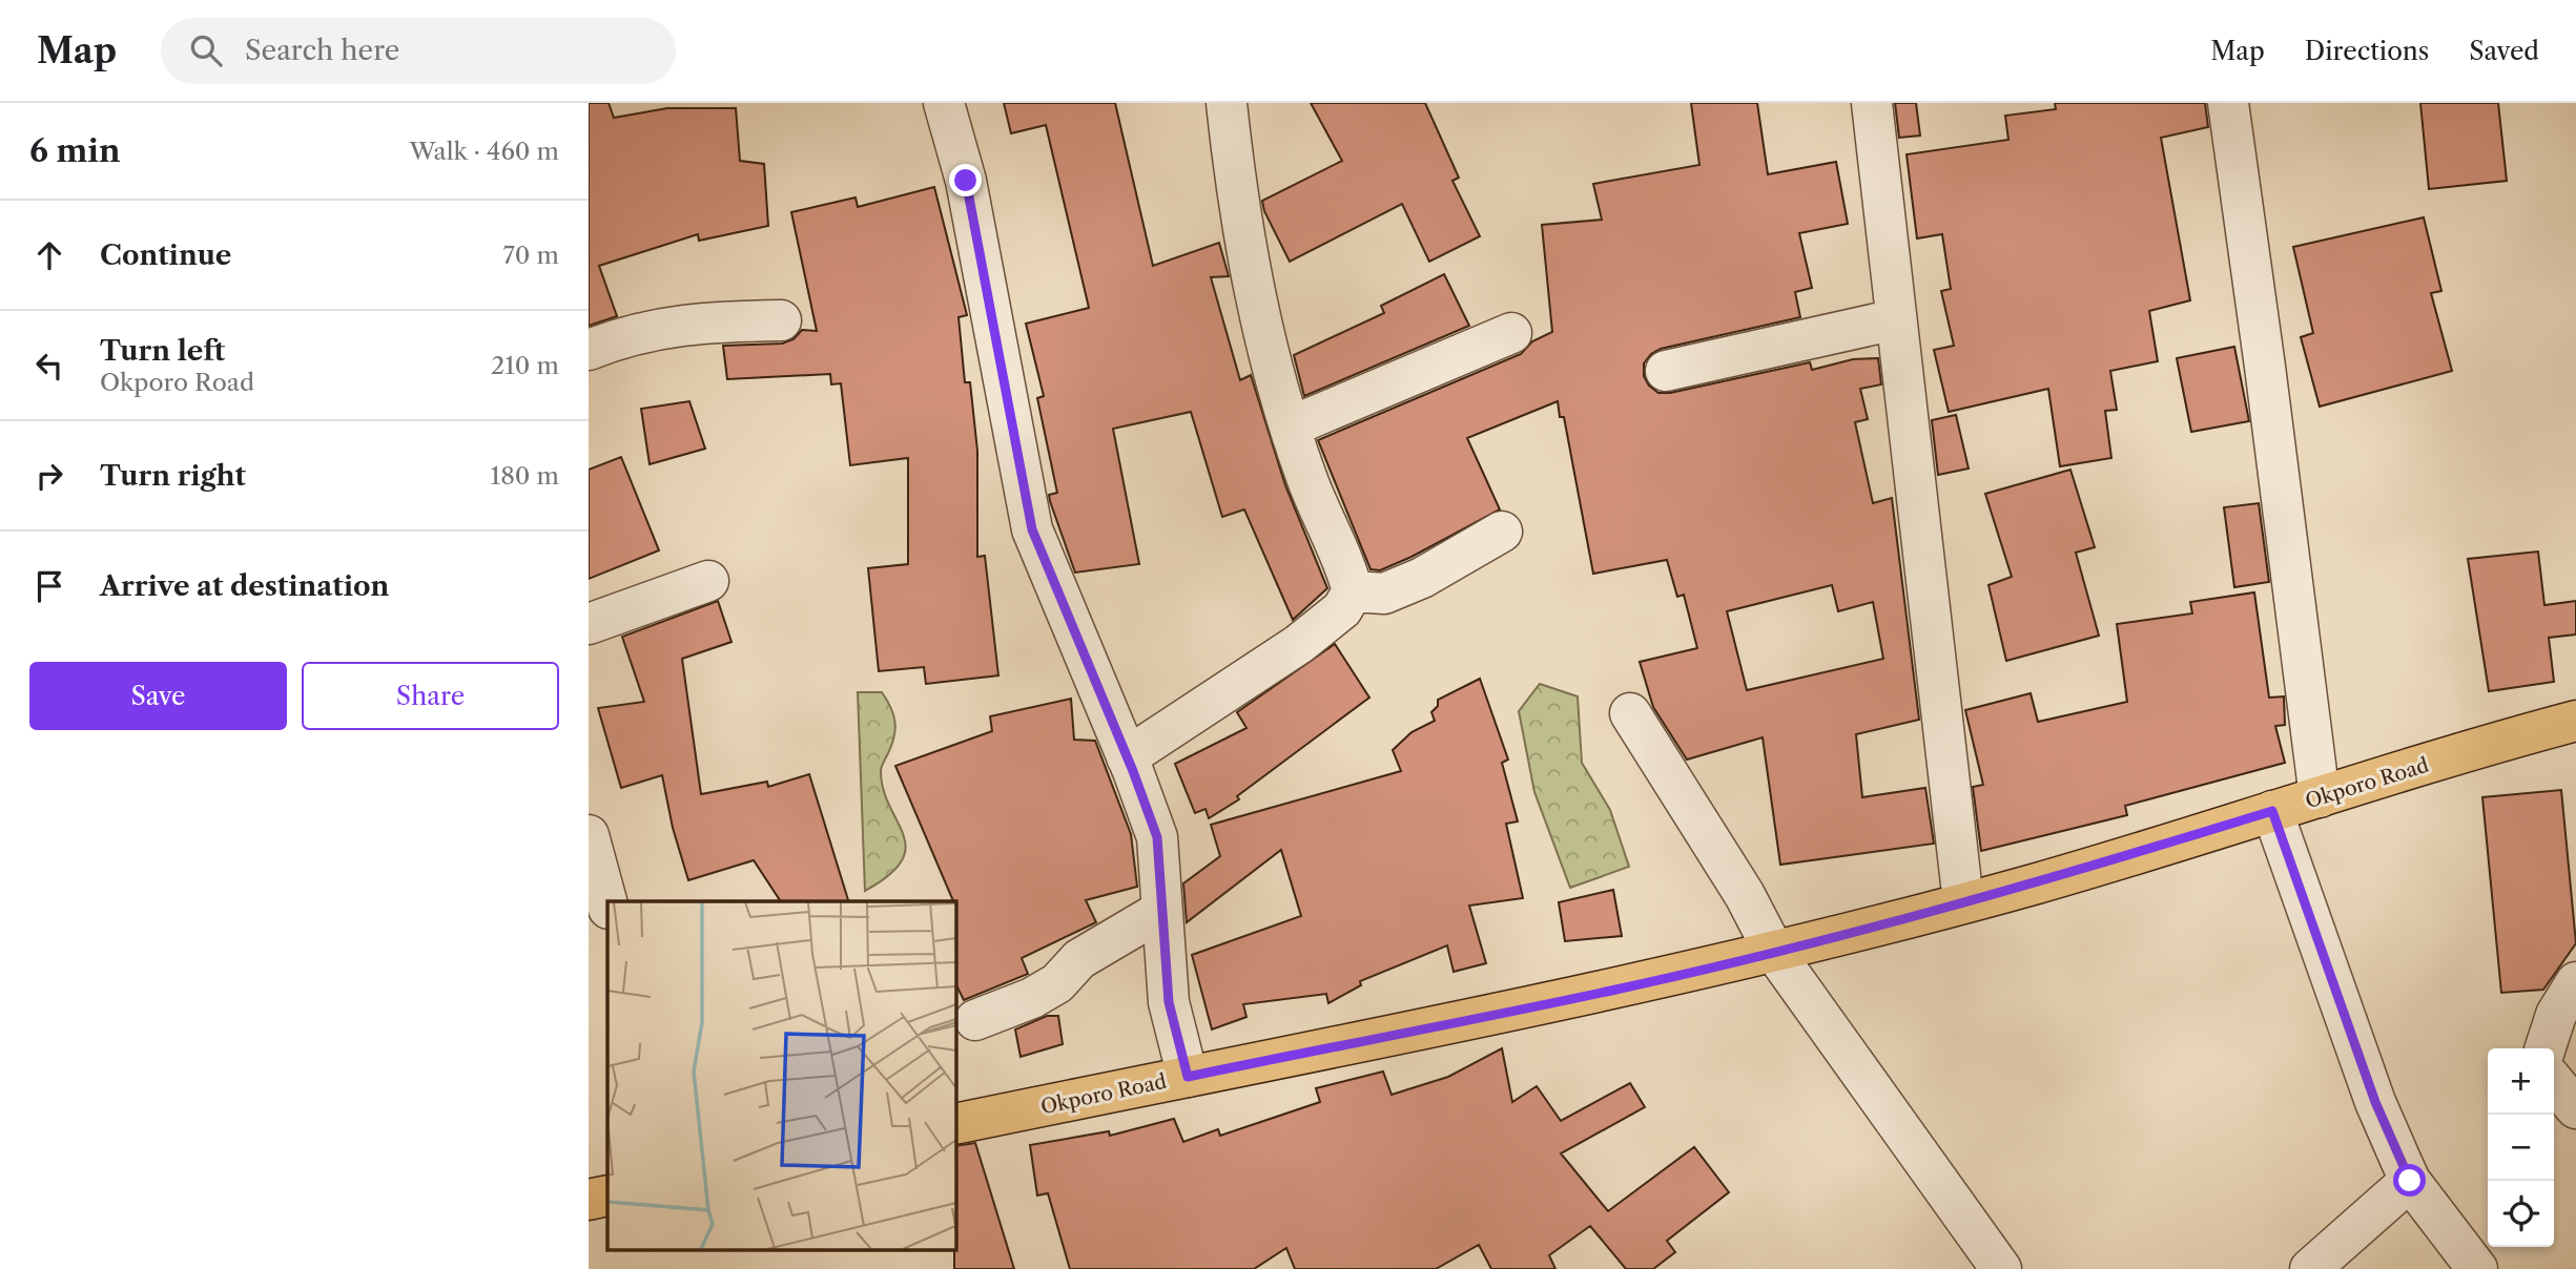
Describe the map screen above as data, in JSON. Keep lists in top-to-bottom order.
{
  "streets": {
    "main road": ["Okporo Road"]
  },
  "page": {
    "header": "Map",
    "search": "Search here",
    "nav": ["Map", "Directions", "Saved"],
    "heading": ["6 min", "Walk · 460 m"],
    "list": [
      ["Continue", "70 m"],
      ["Turn left", "Okporo Road", "210 m"],
      ["Turn right", "180 m"],
      "Arrive at destination"
    ],
    "buttons": ["Save", "Share"],
    "map_buttons": ["+", "−"]
  }
}
